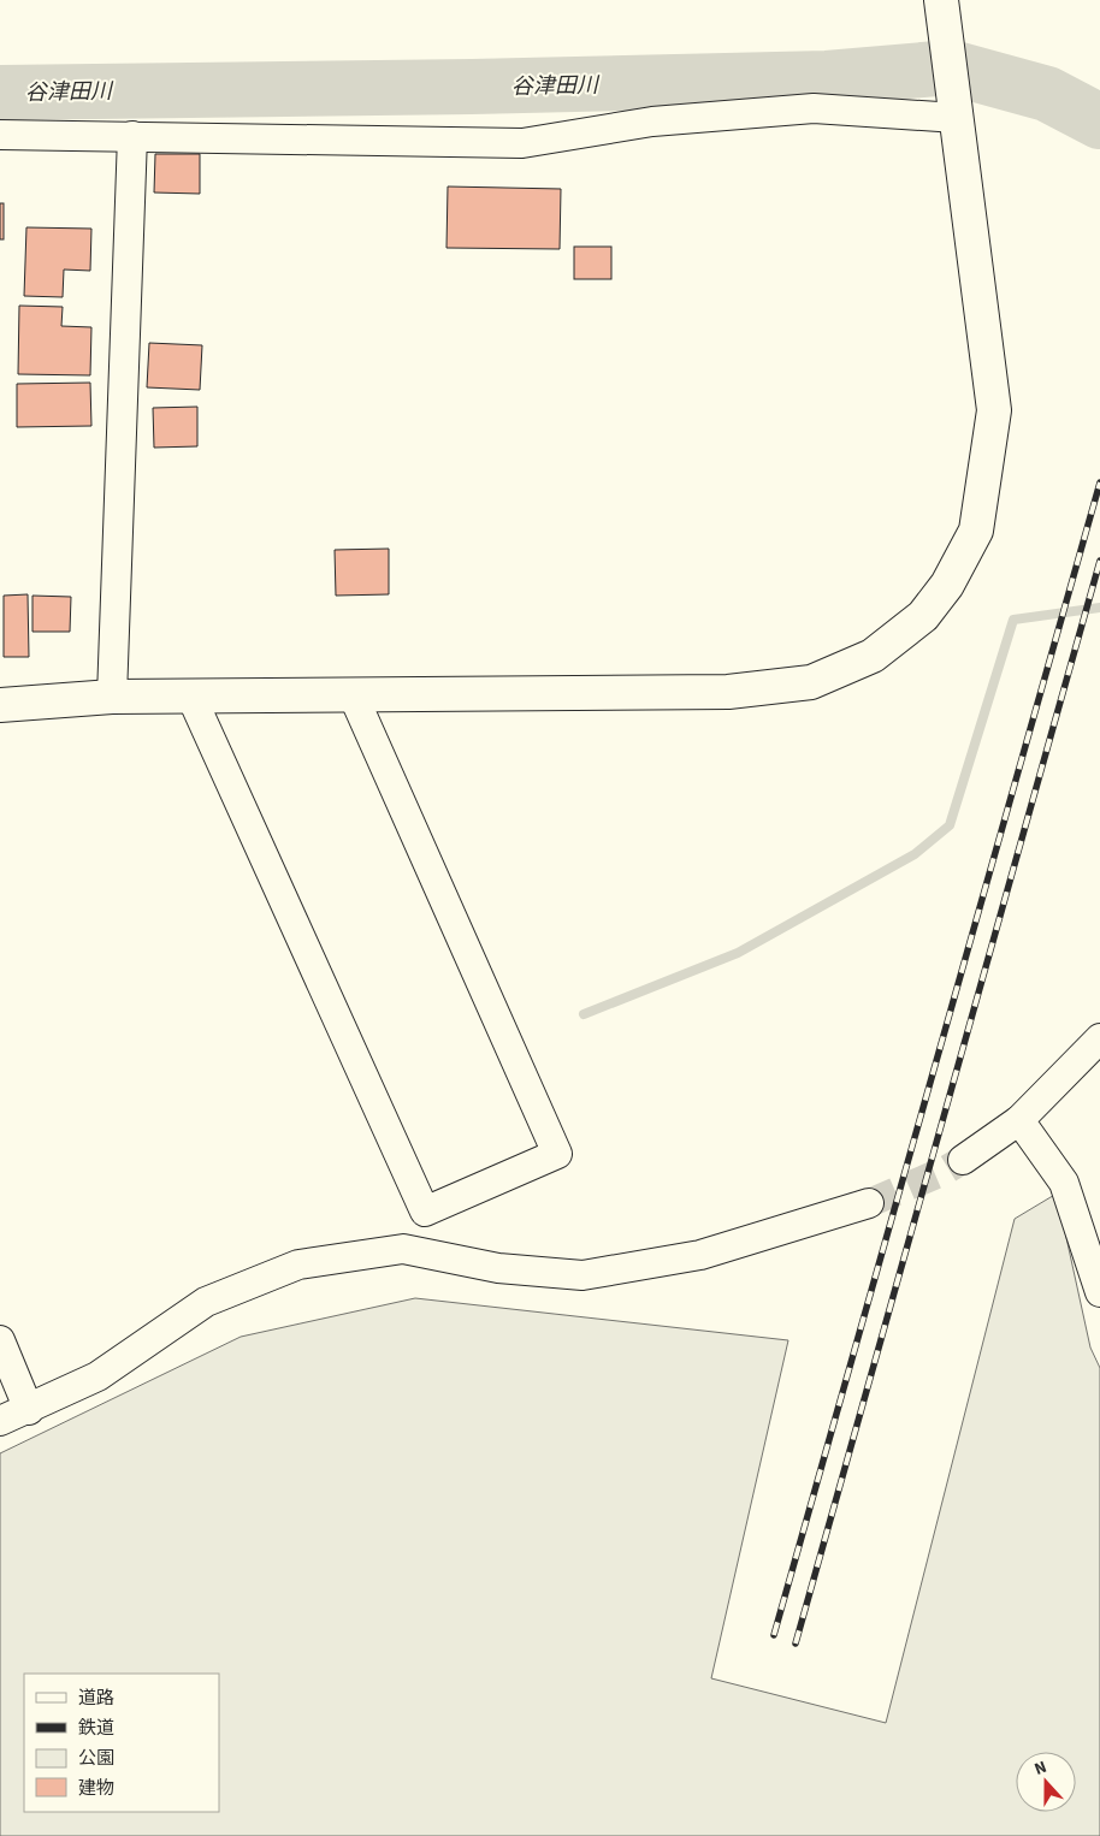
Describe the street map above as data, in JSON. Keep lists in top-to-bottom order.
{
  "water": ["谷津田川"],
  "legend": [
    "道路",
    "鉄道",
    "公園",
    "建物"
  ],
  "north": "top"
}
